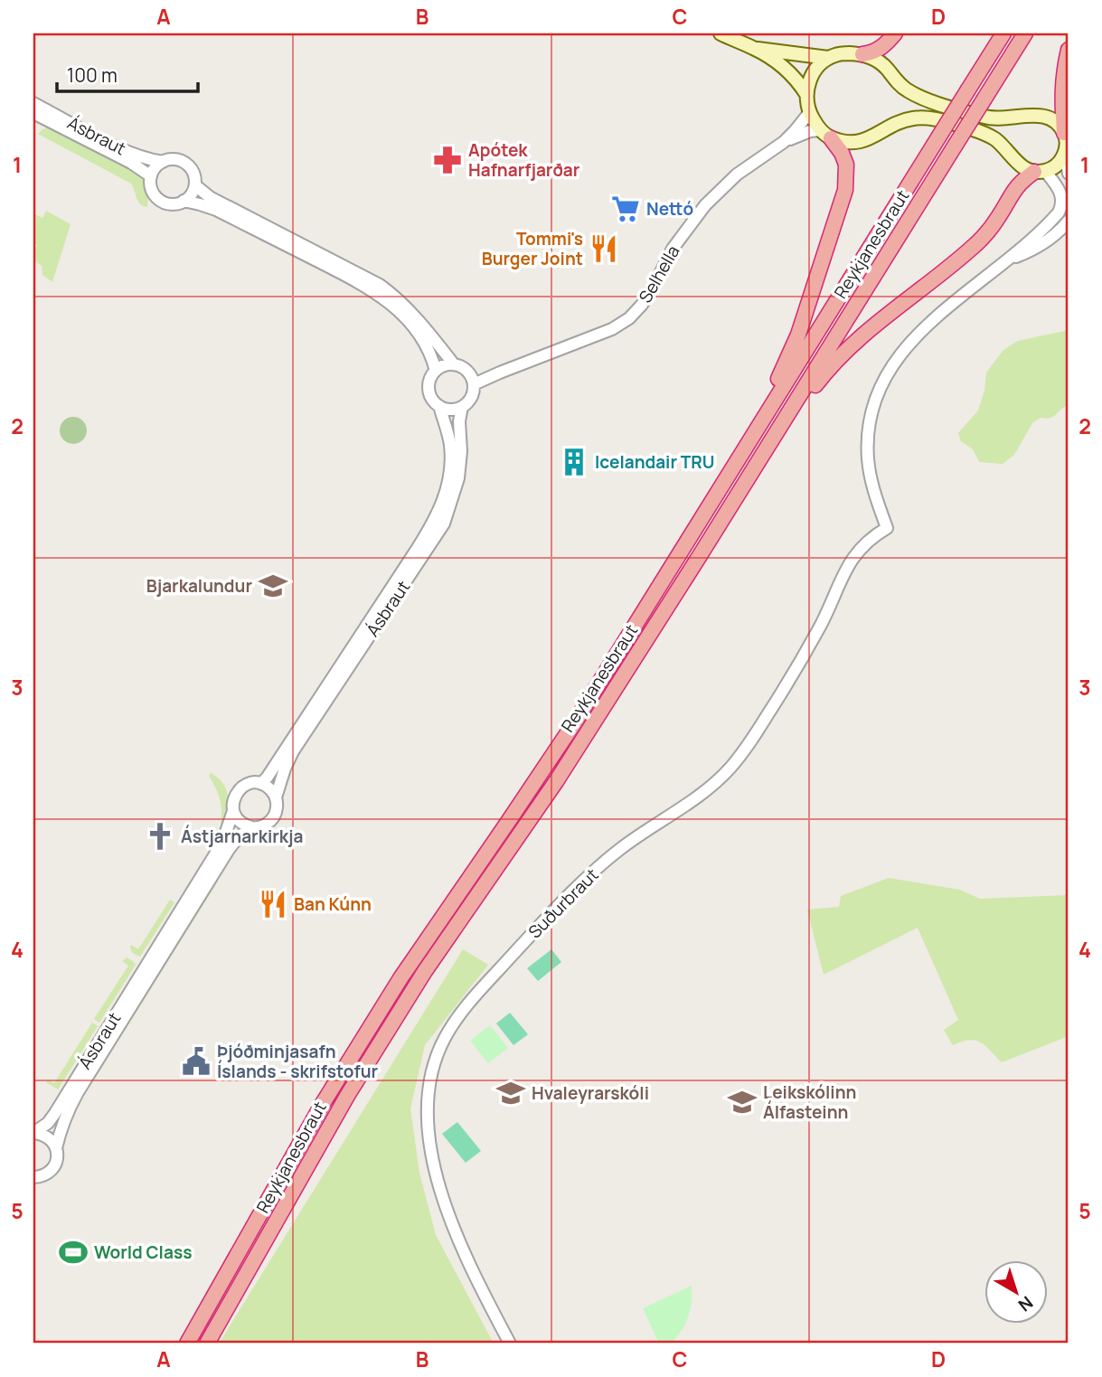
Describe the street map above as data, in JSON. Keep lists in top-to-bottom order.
{
  "streets": {
    "highway": ["Reykjanesbraut"],
    "street": ["Ásbraut", "Selhella", "Suðurbraut"]
  },
  "crossings": [
    ["Ásbraut", "Selhella"]
  ],
  "places": {
    "pharmacy": ["Apótek Hafnarfjarðar"],
    "supermarket": ["Nettó"],
    "restaurant": ["Tommi's Burger Joint", "Ban Kúnn"],
    "building": ["Icelandair TRU"],
    "school or university": ["Bjarkalundur", "Hvaleyrarskóli", "Leikskólinn Álfasteinn"],
    "church": ["Ástjarnarkirkja"],
    "public building": ["Þjóðminjasafn Íslands - skrifstofur"],
    "sports": ["World Class"]
  },
  "scale_bar": "100 m",
  "north": "bottom right",
  "grid": {
    "columns": [
      "A",
      "B",
      "C",
      "D"
    ],
    "rows": [
      "1",
      "2",
      "3",
      "4",
      "5"
    ]
  }
}
